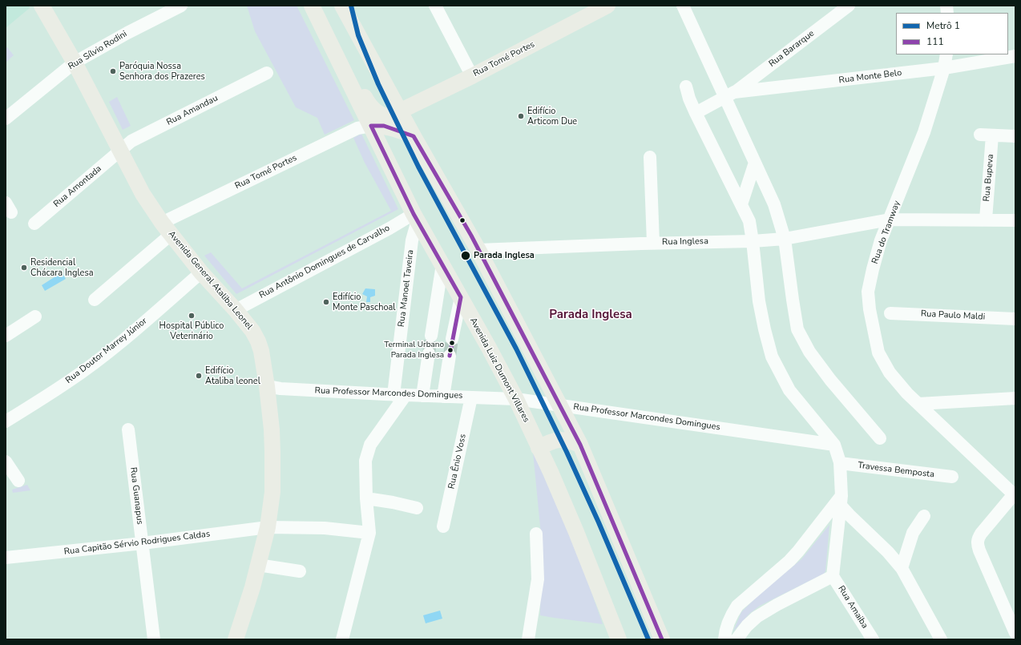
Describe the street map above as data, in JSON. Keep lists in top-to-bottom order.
{
  "streets": {
    "main road": ["Rua Tomé Portes", "Avenida General Ataliba Leonel", "Avenida Luiz Dumont Villares"],
    "street": [
      "Rua Bararque",
      "Rua Sílvio Rodini",
      "Rua Monte Belo",
      "Rua Amandau",
      "Rua Bupeva",
      "Rua Amontada",
      "Rua do Tramway",
      "Rua Inglesa",
      "Rua Antônio Domingues de Carvalho",
      "Rua Manoel Taveira",
      "Rua Paulo Maldi",
      "Rua Doutor Marrey Júnior",
      "Rua Professor Marcondes Domingues",
      "Rua Ênio Voss",
      "Travessa Bemposta",
      "Rua Guanapus",
      "Rua Capitão Sérvio Rodrigues Caldas",
      "Rua Amaiba"
    ]
  },
  "crossings": [
    ["Rua Bararque", "Rua Monte Belo"],
    ["Rua Sílvio Rodini", "Avenida General Ataliba Leonel"],
    ["Rua Tomé Portes", "Avenida General Ataliba Leonel"],
    ["Rua Tomé Portes", "Avenida Luiz Dumont Villares"],
    ["Rua Monte Belo", "Rua do Tramway"],
    ["Rua Amandau", "Rua Amontada"],
    ["Rua Amandau", "Avenida General Ataliba Leonel"],
    ["Rua Bupeva", "Rua Inglesa"],
    ["Rua Amontada", "Avenida General Ataliba Leonel"],
    ["Rua do Tramway", "Rua Inglesa"],
    ["Rua Antônio Domingues de Carvalho", "Avenida General Ataliba Leonel"],
    ["Rua Antônio Domingues de Carvalho", "Rua Manoel Taveira"],
    ["Rua Antônio Domingues de Carvalho", "Avenida Luiz Dumont Villares"],
    ["Avenida General Ataliba Leonel", "Rua Doutor Marrey Júnior"],
    ["Avenida General Ataliba Leonel", "Rua Professor Marcondes Domingues"],
    ["Avenida General Ataliba Leonel", "Rua Capitão Sérvio Rodrigues Caldas"],
    ["Rua Manoel Taveira", "Avenida Luiz Dumont Villares"],
    ["Rua Manoel Taveira", "Rua Professor Marcondes Domingues"],
    ["Avenida Luiz Dumont Villares", "Rua Professor Marcondes Domingues"],
    ["Rua Professor Marcondes Domingues", "Rua Ênio Voss"],
    ["Rua Guanapus", "Rua Capitão Sérvio Rodrigues Caldas"]
  ],
  "districts": ["Parada Inglesa"],
  "places": [
    "Paróquia Nossa Senhora dos Prazeres",
    "Edifício Articom Due",
    "Parada Inglesa",
    "Residencial Chácara Inglesa",
    "Edifício Monte Paschoal",
    "Hospital Público Veterinário",
    "Terminal Urbano Parada Inglesa",
    "Edifício Ataliba leonel"
  ],
  "lines": ["metro line 1", "transit line 111"],
  "legend": ["Metrô 1", "111"]
}
